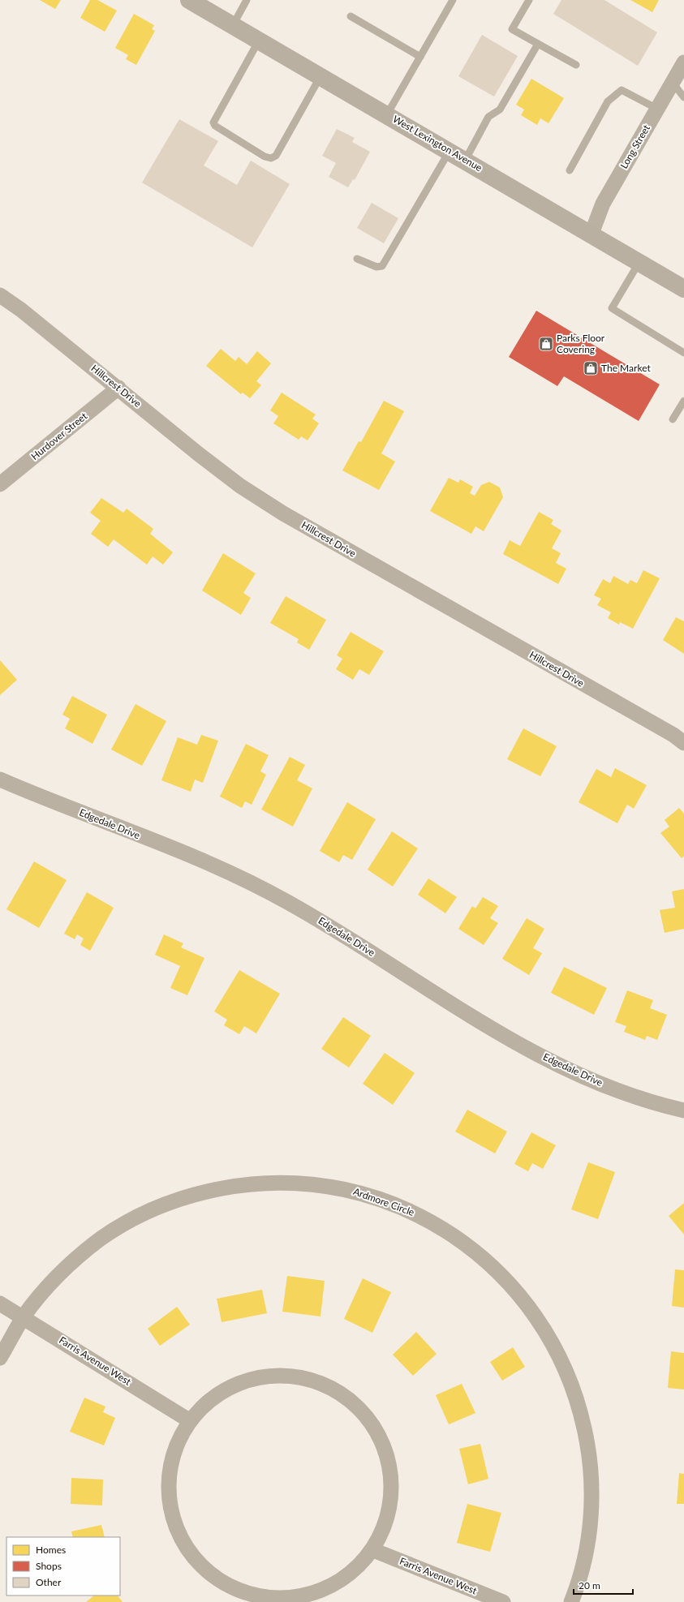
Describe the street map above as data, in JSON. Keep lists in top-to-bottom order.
{
  "streets": {
    "street": [
      "West Lexington Avenue",
      "Long Street",
      "Hillcrest Drive",
      "Hurdover Street",
      "Edgedale Drive",
      "Ardmore Circle",
      "Farris Avenue West"
    ]
  },
  "crossings": [
    ["West Lexington Avenue", "Long Street"],
    ["Hillcrest Drive", "Hurdover Street"],
    ["Ardmore Circle", "Farris Avenue West"]
  ],
  "places": {
    "shop": ["Parks Floor Covering", "The Market"]
  },
  "legend": ["Homes", "Shops", "Other"],
  "scale_bar": "20 m"
}
